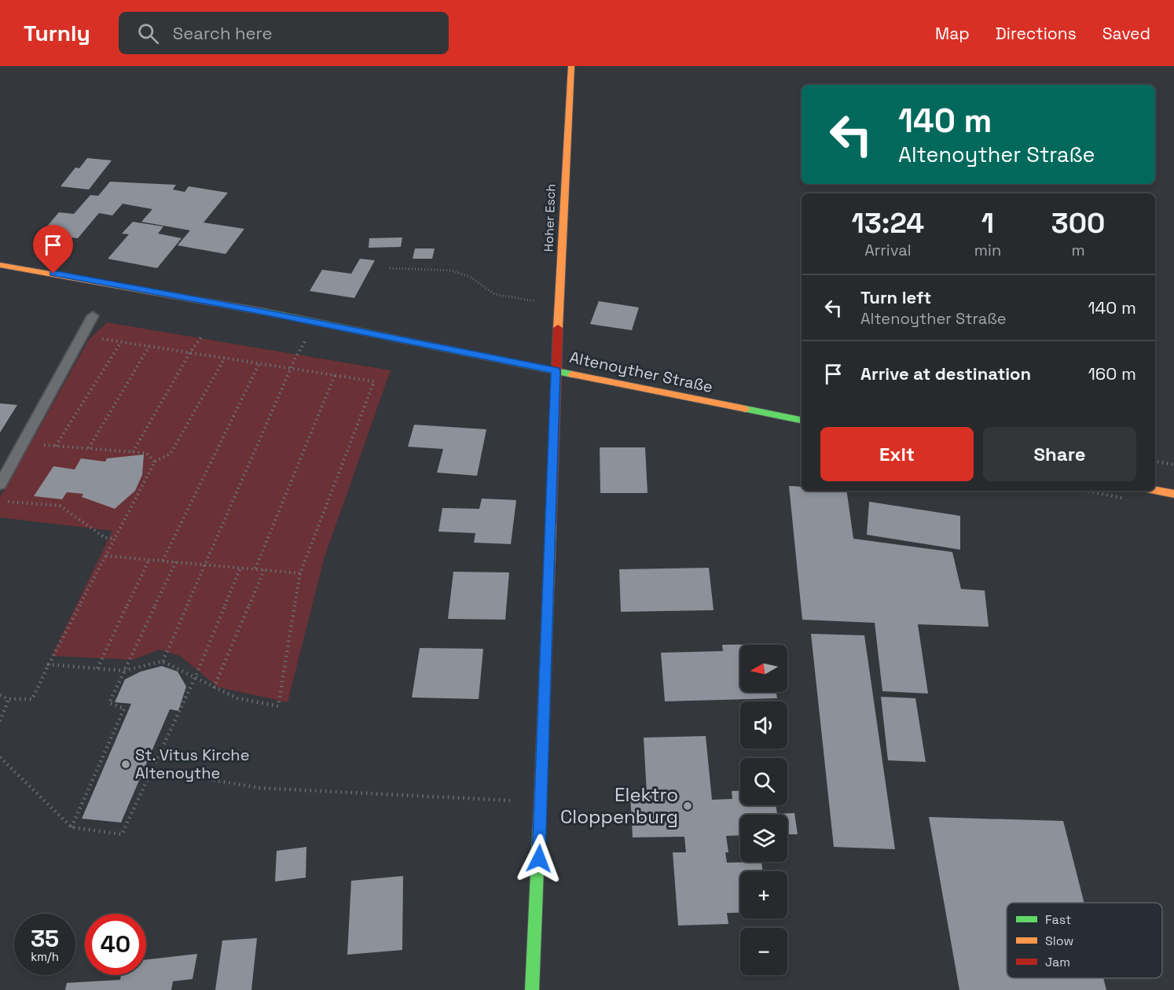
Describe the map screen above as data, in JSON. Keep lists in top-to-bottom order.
{
  "streets": {
    "street": ["Hoher Esch", "Altenoyther Straße"]
  },
  "crossings": [
    ["Hoher Esch", "Altenoyther Straße"]
  ],
  "places": ["St. Vitus Kirche Altenoythe", "Elektro Cloppenburg"],
  "legend": ["Fast", "Slow", "Jam"],
  "north": "left",
  "page": {
    "header": "Turnly",
    "search": "Search here",
    "nav": ["Map", "Directions", "Saved"],
    "turn": ["140 m", "Altenoyther Straße"],
    "eta": [
      "13:24",
      "Arrival",
      "1",
      "min",
      "300",
      "m"
    ],
    "list": [
      {
        "name": "Turn left",
        "note": "Altenoyther Straße",
        "value": "140 m"
      },
      {
        "name": "Arrive at destination",
        "value": "160 m"
      }
    ],
    "buttons": ["Exit", "Share"],
    "map_buttons": ["+", "−"],
    "speed": "35 km/h",
    "limit": "40"
  }
}
